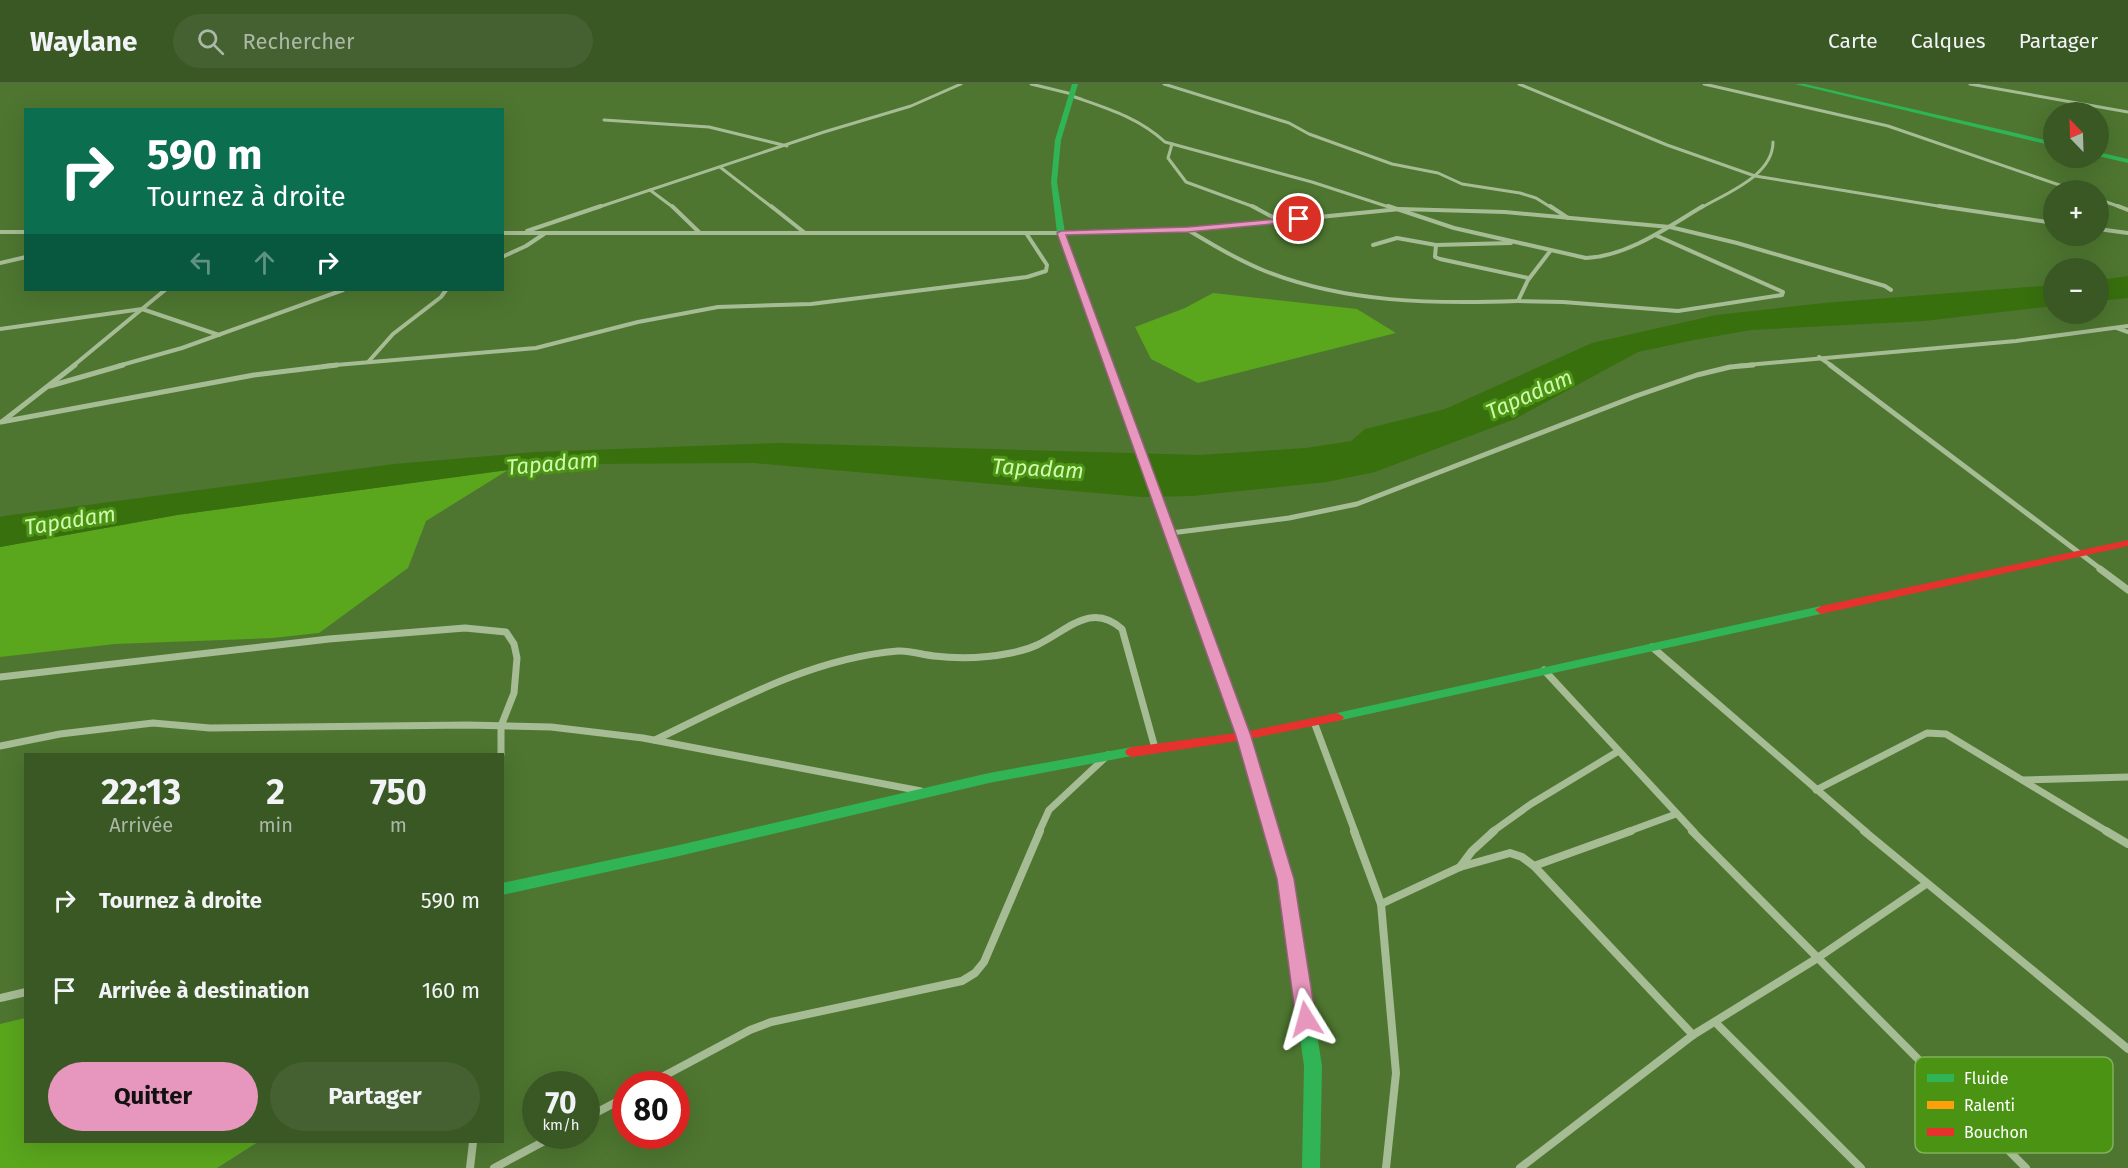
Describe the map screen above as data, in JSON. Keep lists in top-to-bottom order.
{
  "water": ["Tapadam"],
  "legend": ["Fluide", "Ralenti", "Bouchon"],
  "north": "top left",
  "page": {
    "header": "Waylane",
    "search": "Rechercher",
    "nav": ["Carte", "Calques", "Partager"],
    "map_buttons": ["+", "−"],
    "turn": ["590 m", "Tournez à droite"],
    "eta": [
      "22:13",
      "Arrivée",
      "2",
      "min",
      "750",
      "m"
    ],
    "list": [
      {
        "name": "Tournez à droite",
        "value": "590 m"
      },
      {
        "name": "Arrivée à destination",
        "value": "160 m"
      }
    ],
    "buttons": ["Quitter", "Partager"],
    "speed": "70 km/h",
    "limit": "80"
  }
}
